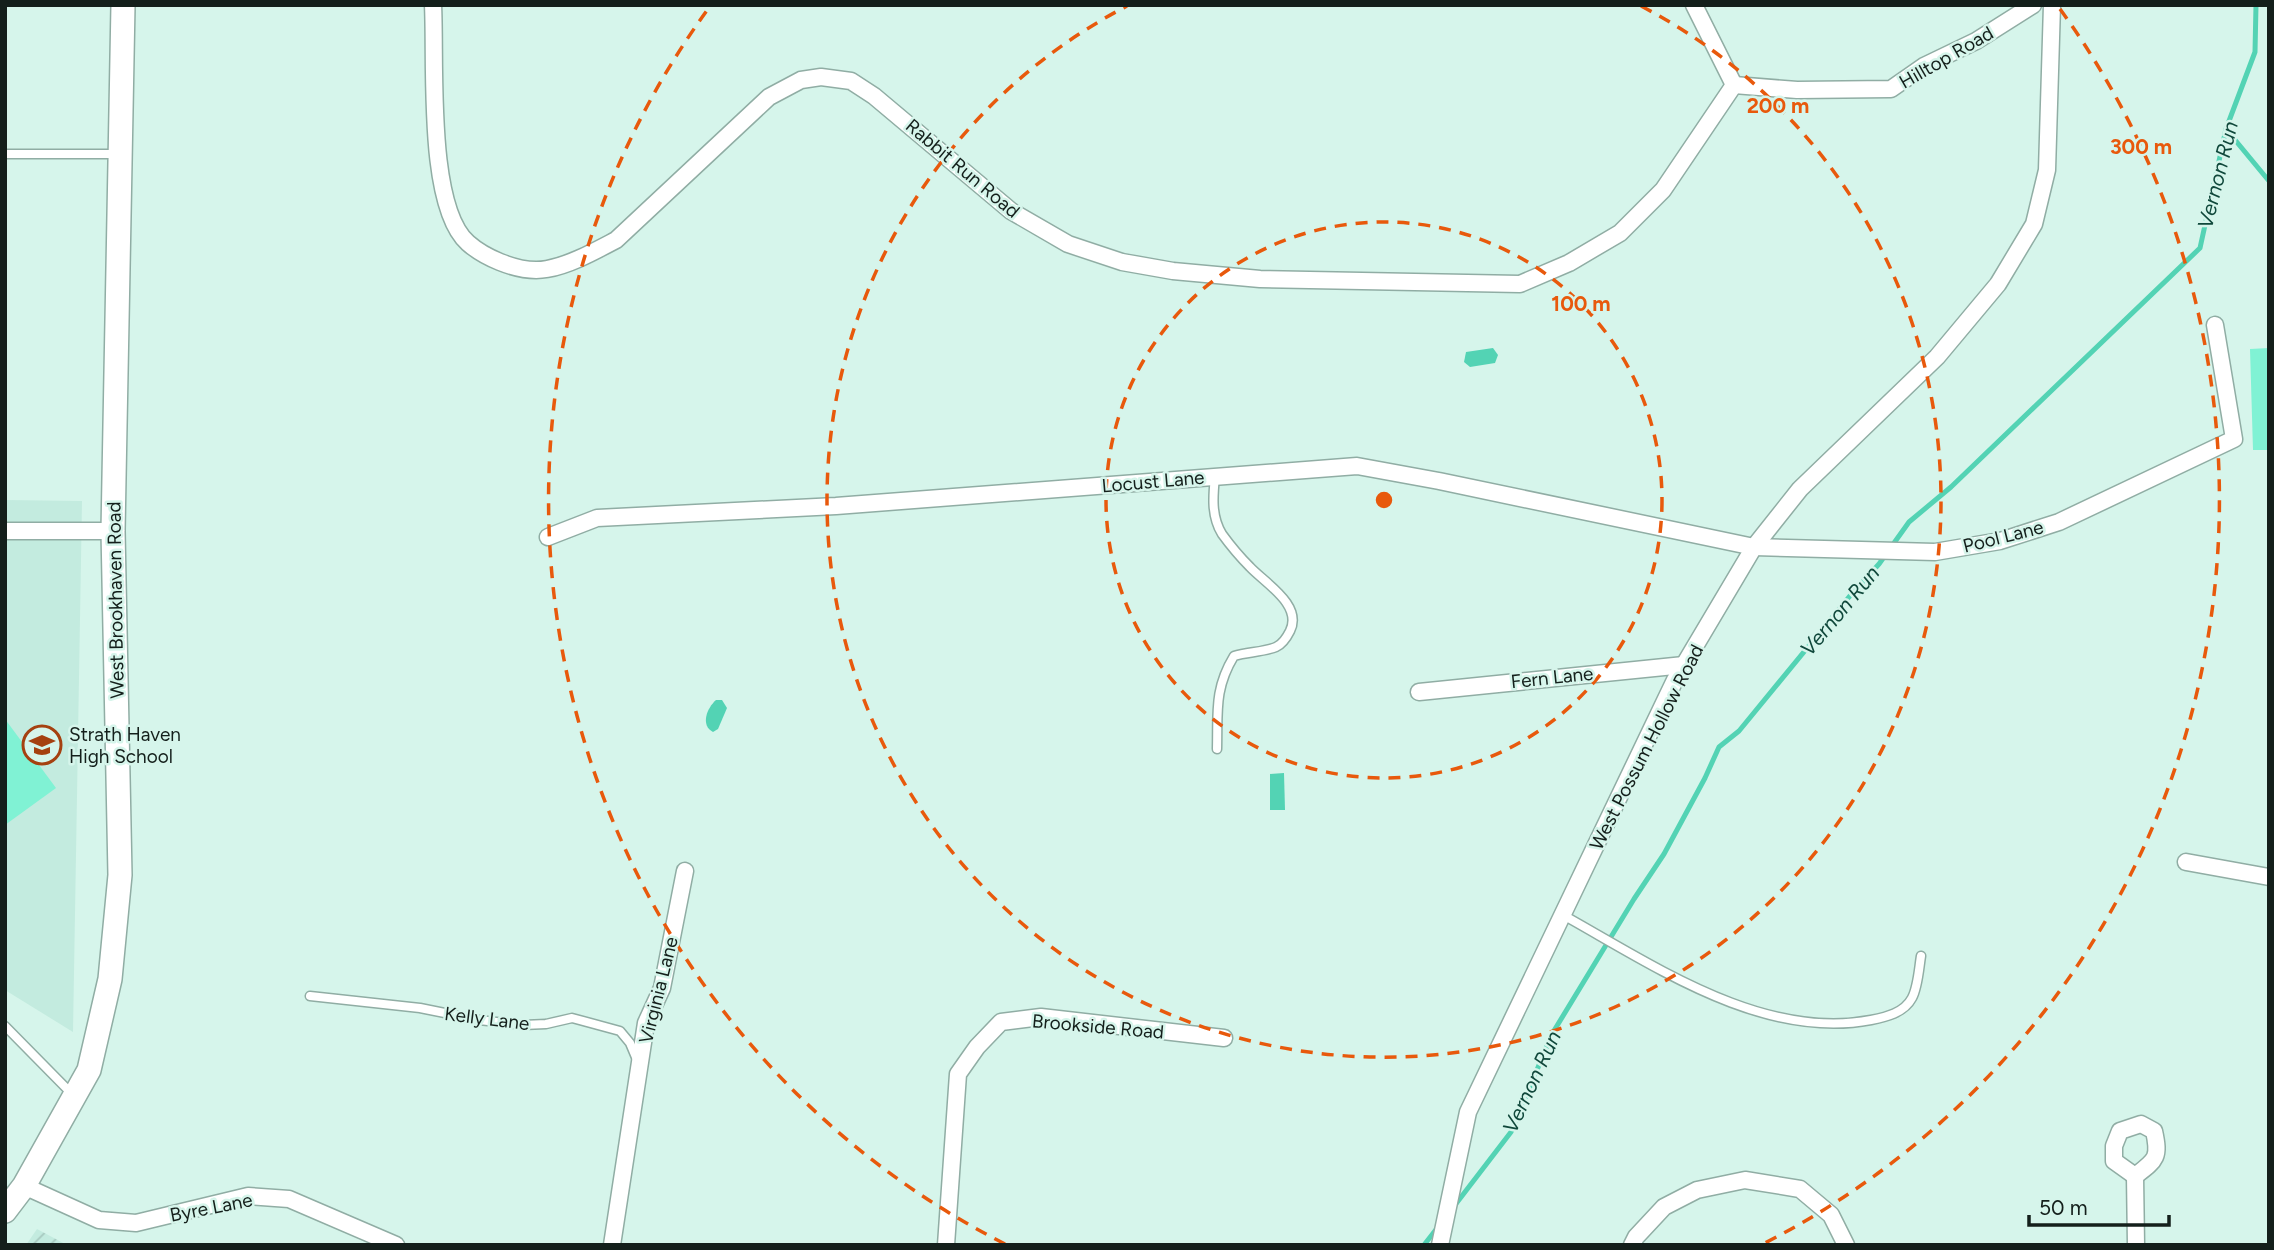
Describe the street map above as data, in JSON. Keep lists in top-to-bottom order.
{
  "streets": {
    "street": [
      "Hilltop Road",
      "Rabbit Run Road",
      "Locust Lane",
      "Pool Lane",
      "West Brookhaven Road",
      "Fern Lane",
      "West Possum Hollow Road",
      "Virginia Lane",
      "Brookside Road",
      "Byre Lane"
    ],
    "lane": ["Kelly Lane"]
  },
  "crossings": [
    ["Hilltop Road", "Rabbit Run Road"],
    ["Locust Lane", "Pool Lane"],
    ["Locust Lane", "West Possum Hollow Road"],
    ["Pool Lane", "West Possum Hollow Road"],
    ["West Brookhaven Road", "Byre Lane"],
    ["Fern Lane", "West Possum Hollow Road"],
    ["Virginia Lane", "Kelly Lane"]
  ],
  "water": ["Vernon Run"],
  "places": {
    "school or university": ["Strath Haven High School"]
  },
  "scale_bar": "50 m",
  "rings": ["200 m", "300 m", "100 m"]
}
